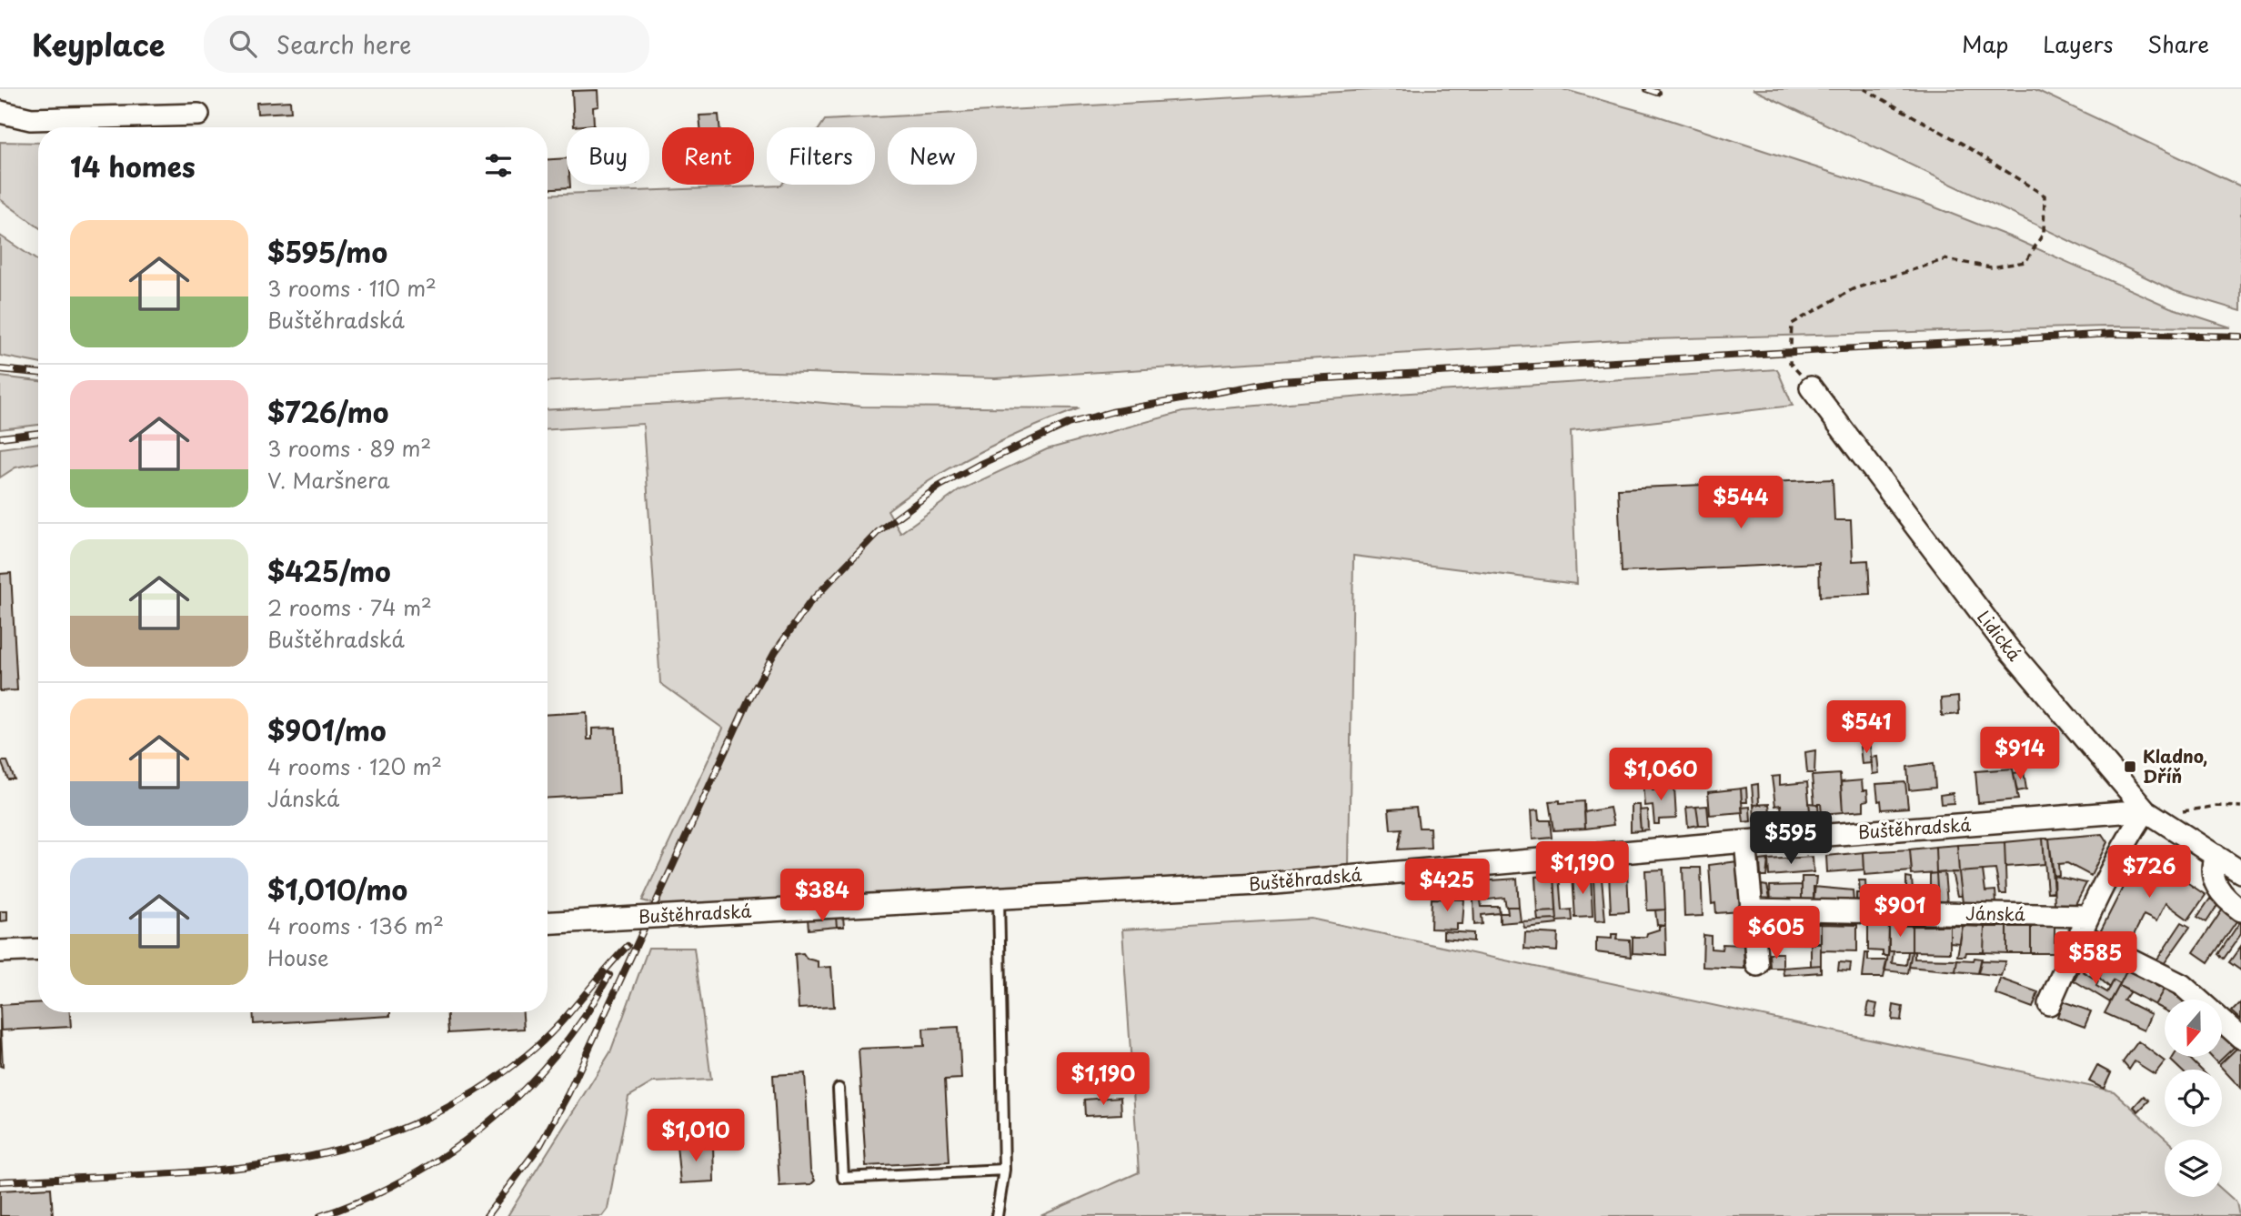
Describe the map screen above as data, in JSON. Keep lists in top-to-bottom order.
{
  "streets": {
    "street": ["Lidická", "Buštěhradská", "Jánská"]
  },
  "crossings": [
    ["Lidická", "Buštěhradská"]
  ],
  "places": {
    "transit": ["Kladno, Dříň"]
  },
  "north": "bottom",
  "page": {
    "header": "Keyplace",
    "search": "Search here",
    "nav": ["Map", "Layers", "Share"],
    "chip": [
      "Buy",
      "Rent",
      "Filters",
      "New"
    ],
    "heading": "14 homes",
    "list": [
      {
        "name": "$595/mo",
        "note": "3 rooms · 110 m² · Buštěhradská"
      },
      {
        "name": "$726/mo",
        "note": "3 rooms · 89 m² · V. Maršnera"
      },
      {
        "name": "$425/mo",
        "note": "2 rooms · 74 m² · Buštěhradská"
      },
      {
        "name": "$901/mo",
        "note": "4 rooms · 120 m² · Jánská"
      },
      {
        "name": "$1,010/mo",
        "note": "4 rooms · 136 m² · House"
      }
    ],
    "price": [
      "$544",
      "$541",
      "$914",
      "$1,060",
      "$595",
      "$1,190",
      "$726",
      "$425",
      "$384",
      "$901",
      "$605",
      "$585",
      "$1,190",
      "$1,010"
    ]
  }
}
